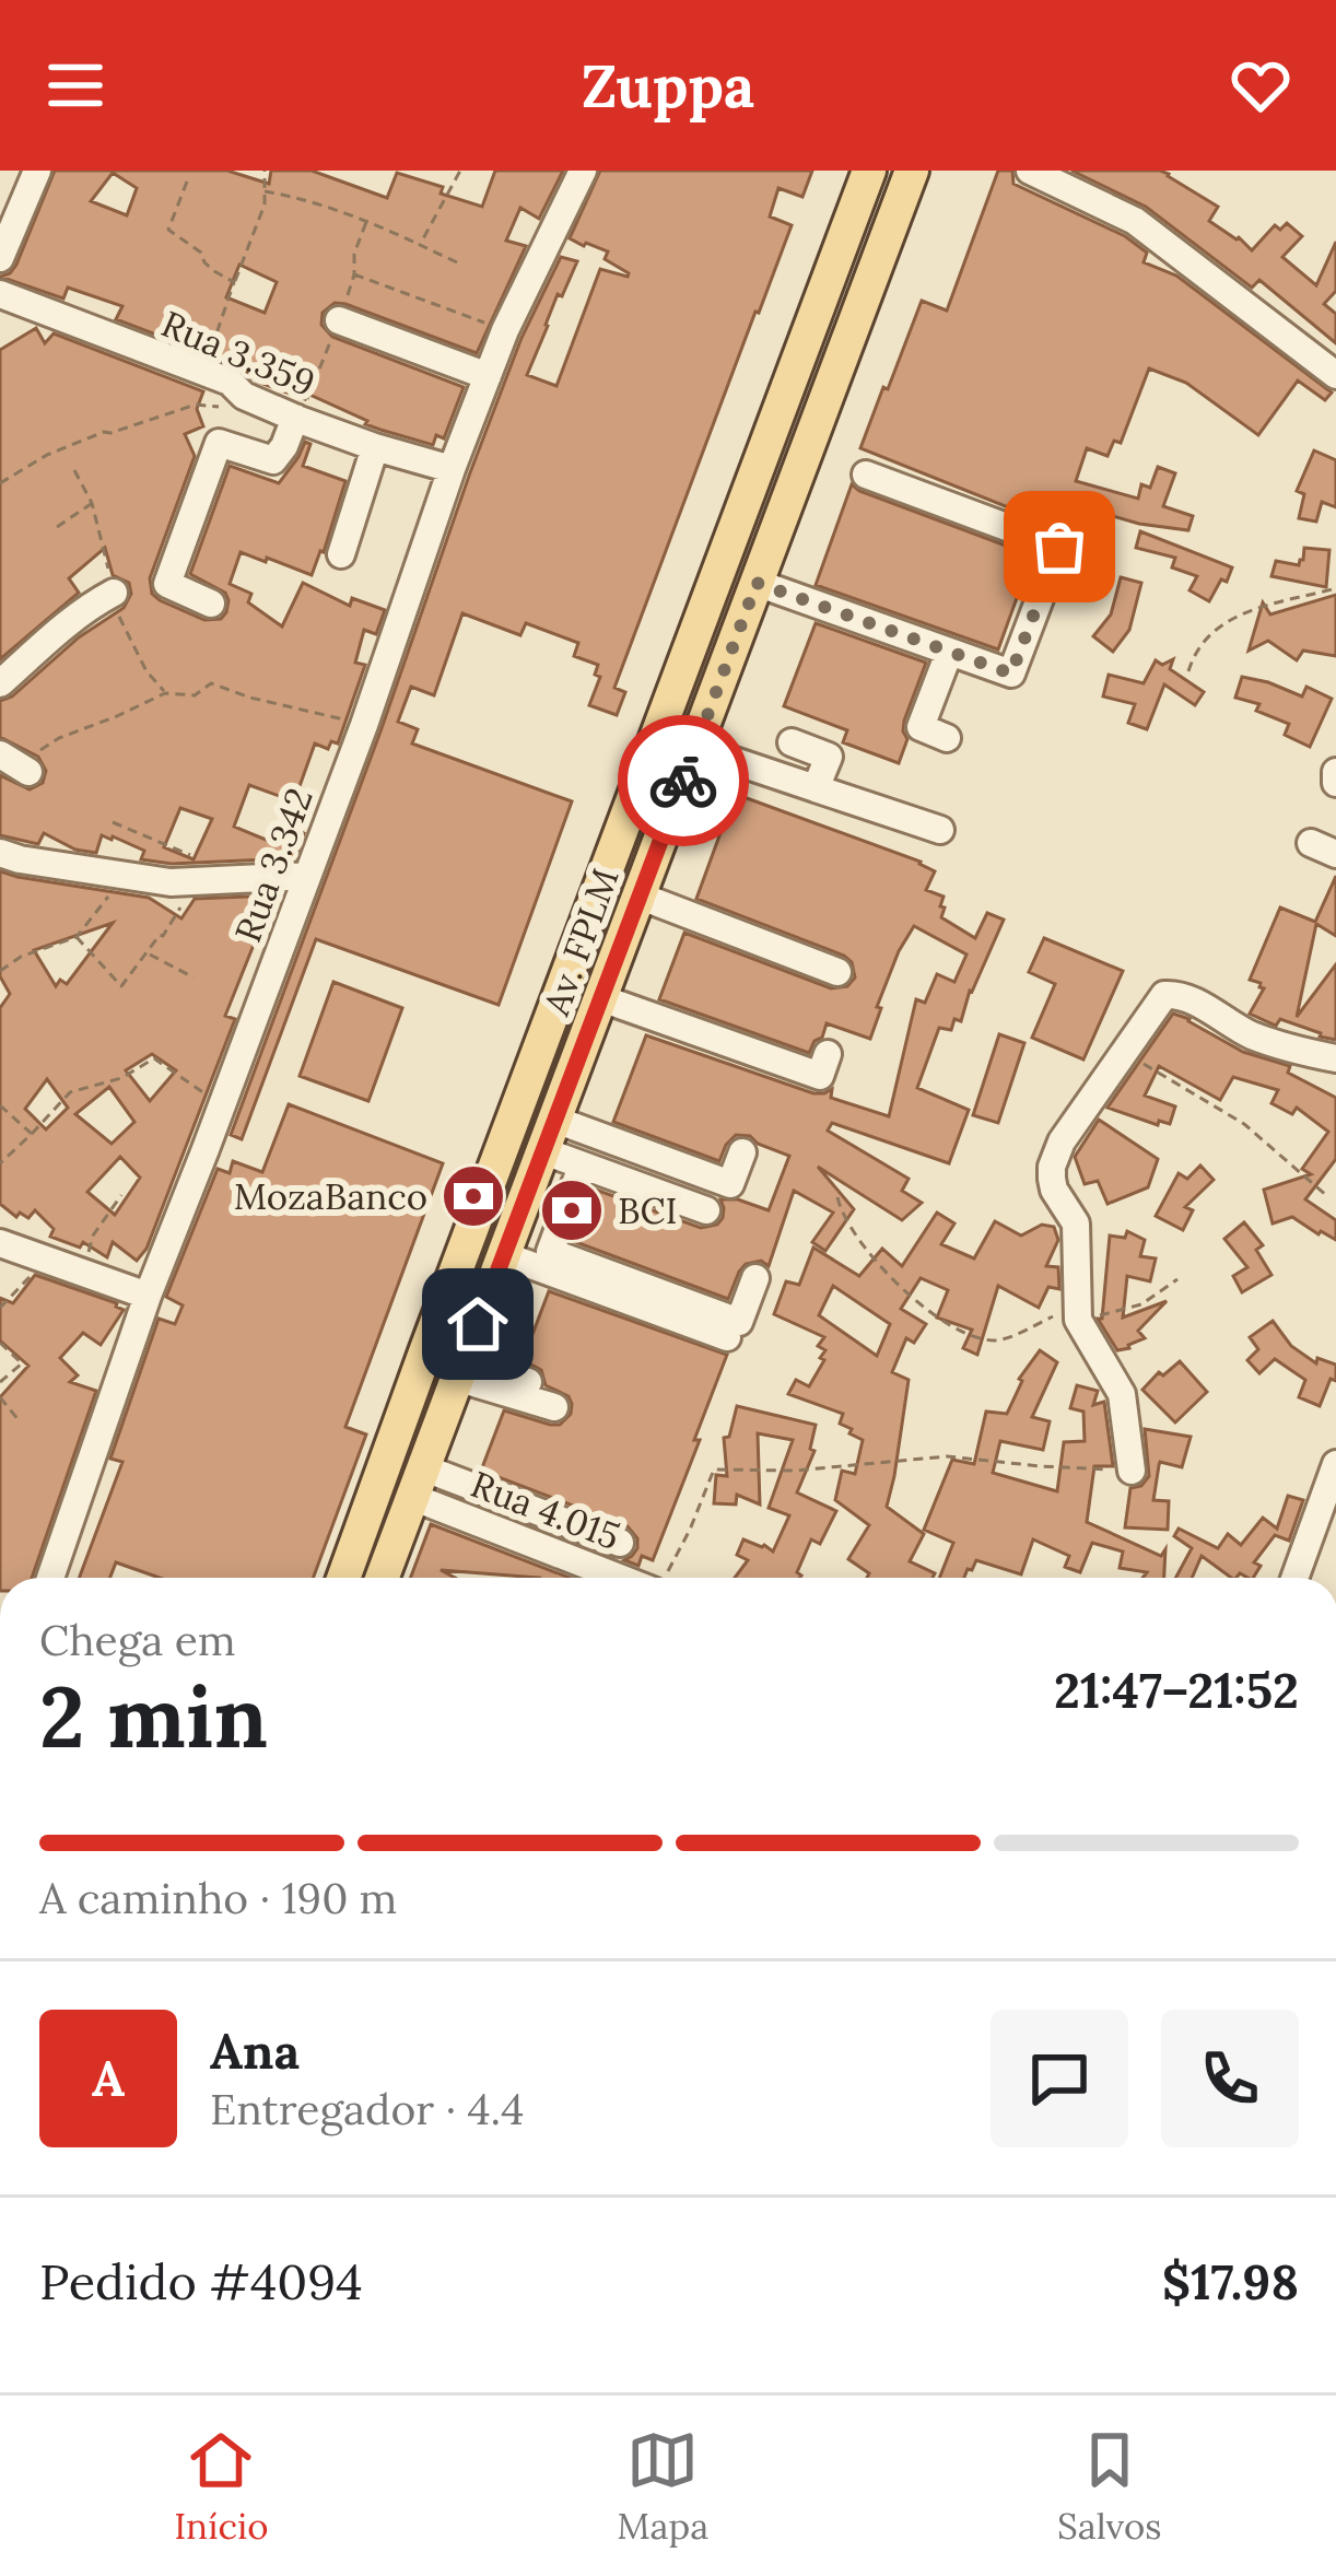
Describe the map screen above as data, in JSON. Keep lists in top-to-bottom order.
{
  "streets": {
    "main road": ["Av. FPLM"],
    "street": ["Rua 3.359", "Rua 3.342", "Rua 4.015"]
  },
  "crossings": [
    ["Rua 3.359", "Rua 3.342"],
    ["Av. FPLM", "Rua 4.015"]
  ],
  "places": {
    "bank": ["MozaBanco", "BCI"]
  },
  "page": {
    "header": "Zuppa",
    "heading": ["2 min", "Chega em", "21:47–21:52"],
    "panel": [
      "Ana",
      "Entregador · 4.4",
      "Pedido #4094",
      "$17.98"
    ],
    "bar": "A caminho · 190 m",
    "round": "A",
    "tabs": ["Início", "Mapa", "Salvos"]
  }
}
